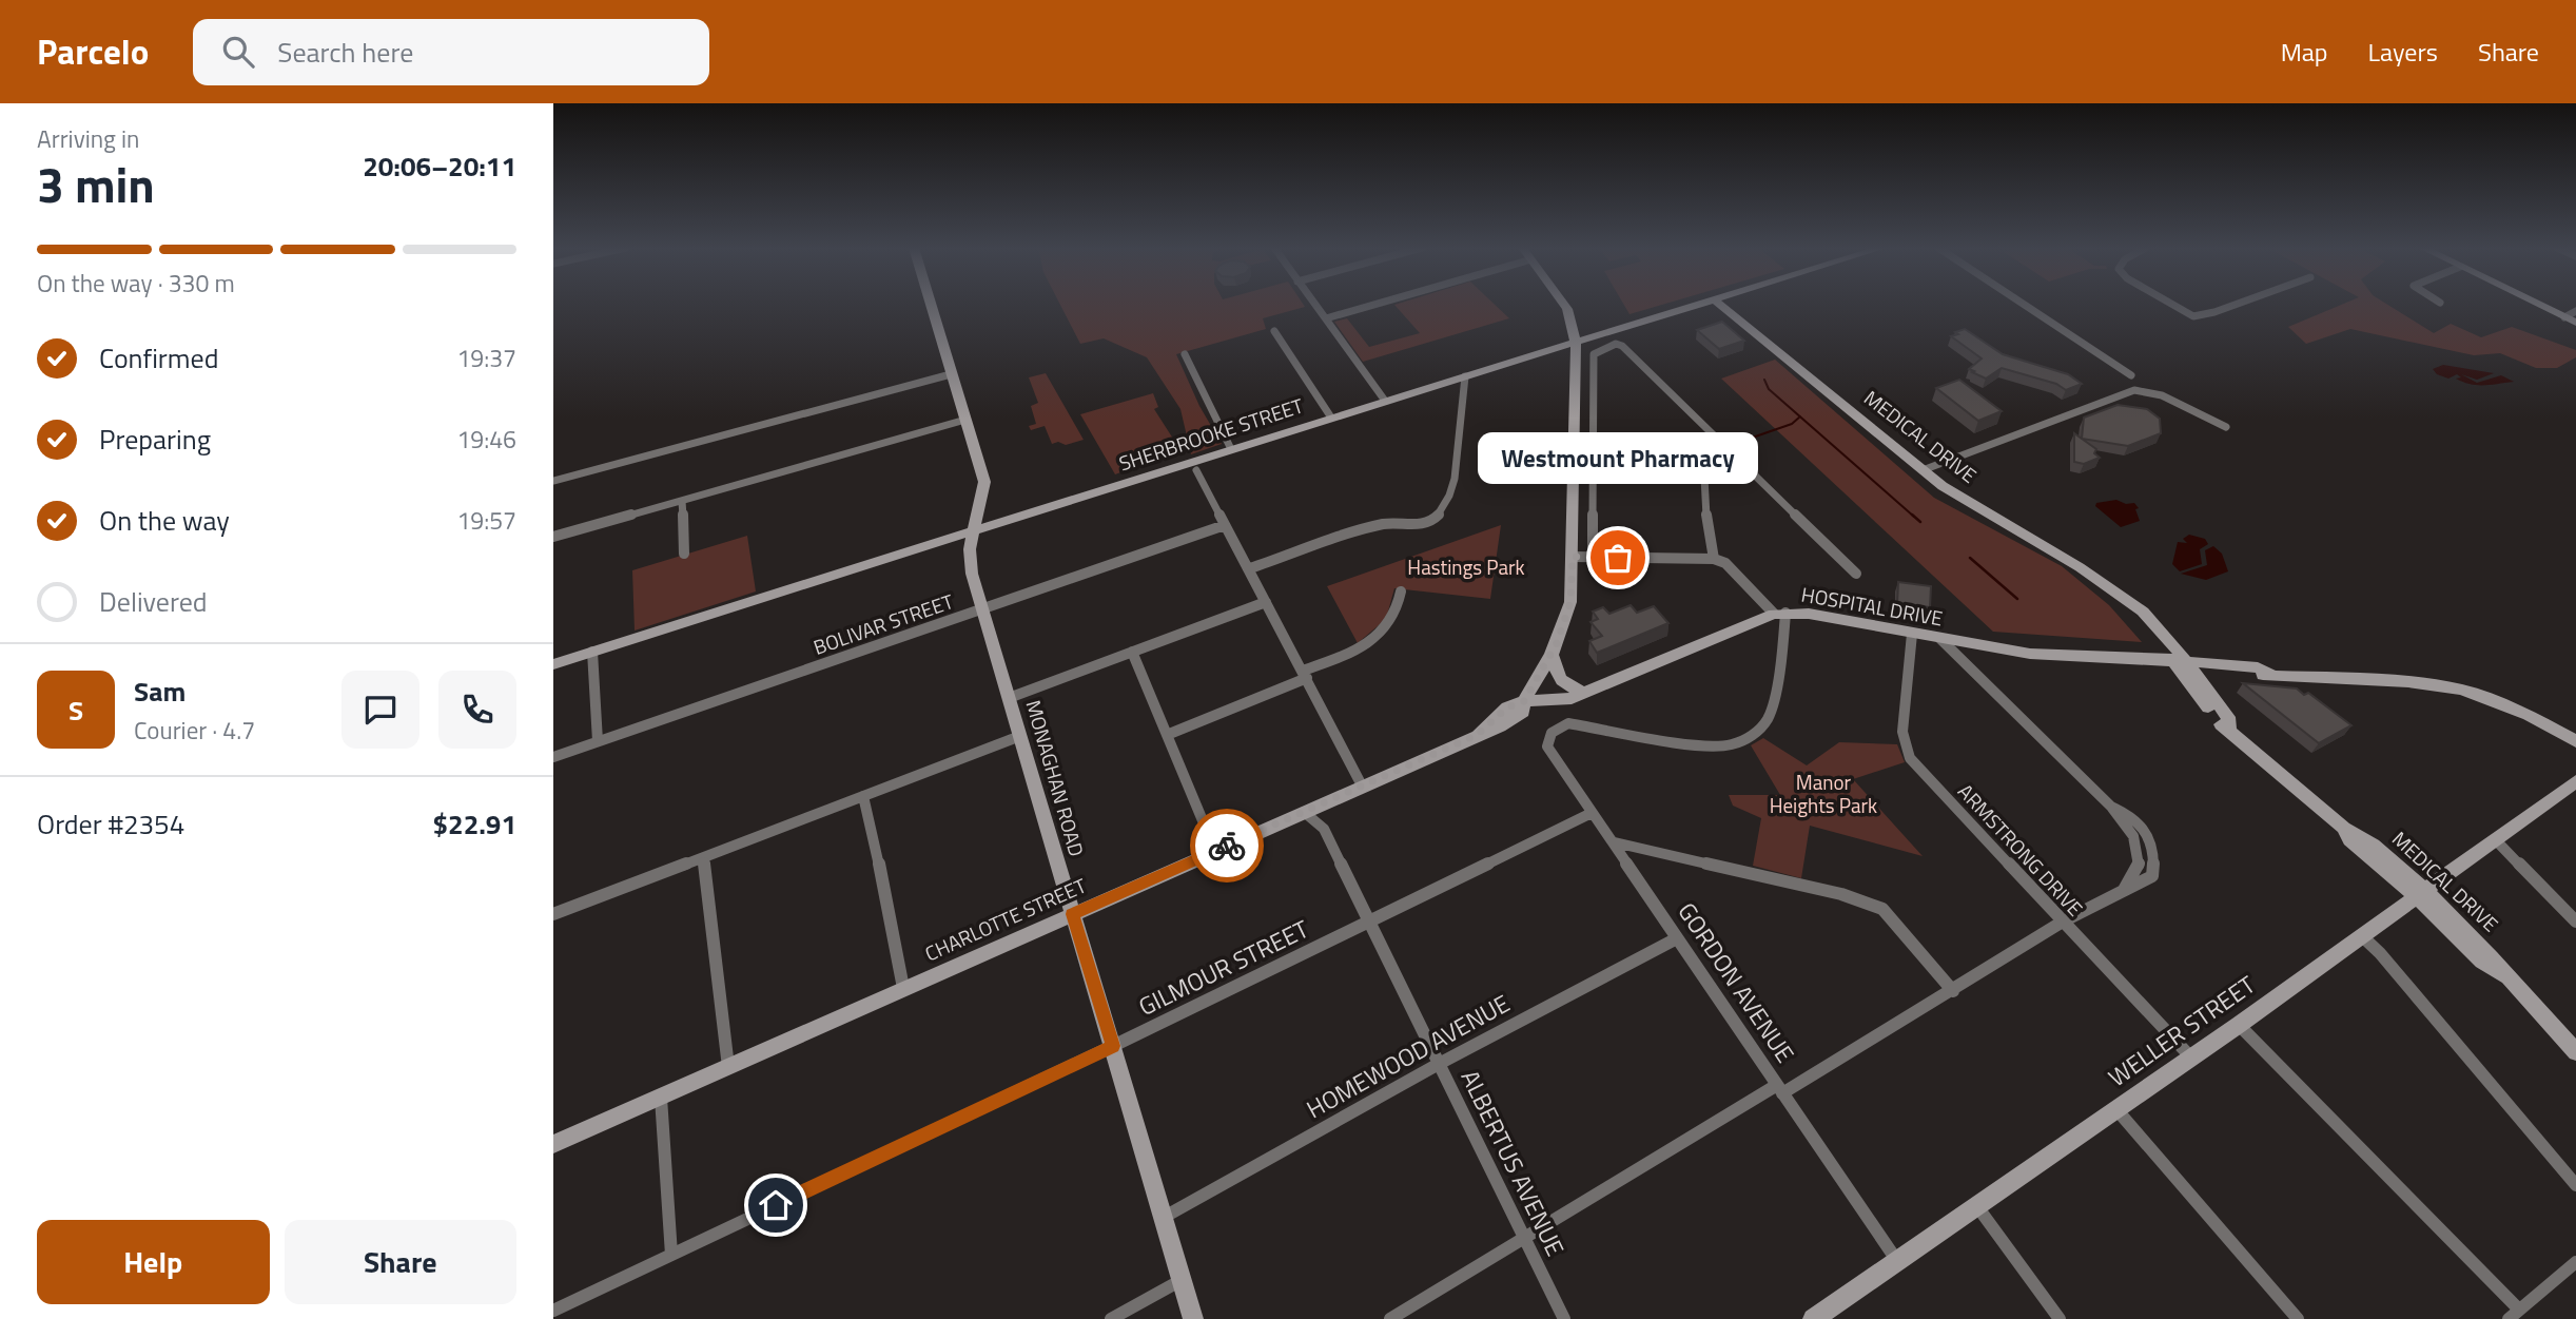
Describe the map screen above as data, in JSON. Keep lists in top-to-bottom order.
{
  "streets": {
    "main road": [
      "SHERBROOKE STREET",
      "MEDICAL DRIVE",
      "HOSPITAL DRIVE",
      "MONAGHAN ROAD",
      "CHARLOTTE STREET",
      "WELLER STREET"
    ],
    "street": [
      "BOLIVAR STREET",
      "ARMSTRONG DRIVE",
      "GILMOUR STREET",
      "GORDON AVENUE",
      "HOMEWOOD AVENUE",
      "ALBERTUS AVENUE"
    ]
  },
  "crossings": [
    ["SHERBROOKE STREET", "MONAGHAN ROAD"],
    ["SHERBROOKE STREET", "CHARLOTTE STREET"],
    ["MEDICAL DRIVE", "HOSPITAL DRIVE"],
    ["MEDICAL DRIVE", "WELLER STREET"],
    ["HOSPITAL DRIVE", "ARMSTRONG DRIVE"],
    ["HOSPITAL DRIVE", "CHARLOTTE STREET"],
    ["HOSPITAL DRIVE", "GORDON AVENUE"],
    ["BOLIVAR STREET", "MONAGHAN ROAD"],
    ["MONAGHAN ROAD", "CHARLOTTE STREET"],
    ["MONAGHAN ROAD", "GILMOUR STREET"],
    ["MONAGHAN ROAD", "HOMEWOOD AVENUE"],
    ["ARMSTRONG DRIVE", "WELLER STREET"],
    ["CHARLOTTE STREET", "ALBERTUS AVENUE"],
    ["GILMOUR STREET", "GORDON AVENUE"],
    ["GILMOUR STREET", "ALBERTUS AVENUE"],
    ["GORDON AVENUE", "WELLER STREET"],
    ["GORDON AVENUE", "HOMEWOOD AVENUE"],
    ["HOMEWOOD AVENUE", "ALBERTUS AVENUE"]
  ],
  "parks": ["Hastings Park", "Manor Heights Park"],
  "places": ["Westmount Pharmacy"],
  "page": {
    "header": "Parcelo",
    "search": "Search here",
    "nav": ["Map", "Layers", "Share"],
    "heading": ["3 min", "Arriving in", "20:06–20:11"],
    "panel": [
      "Sam",
      "Courier · 4.7",
      "Order #2354",
      "$22.91"
    ],
    "bar": "On the way · 330 m",
    "list": [
      ["Confirmed", "19:37"],
      ["Preparing", "19:46"],
      ["On the way", "19:57"],
      "Delivered"
    ],
    "bubble": "Westmount Pharmacy",
    "round": "S",
    "buttons": ["Help", "Share"]
  }
}
